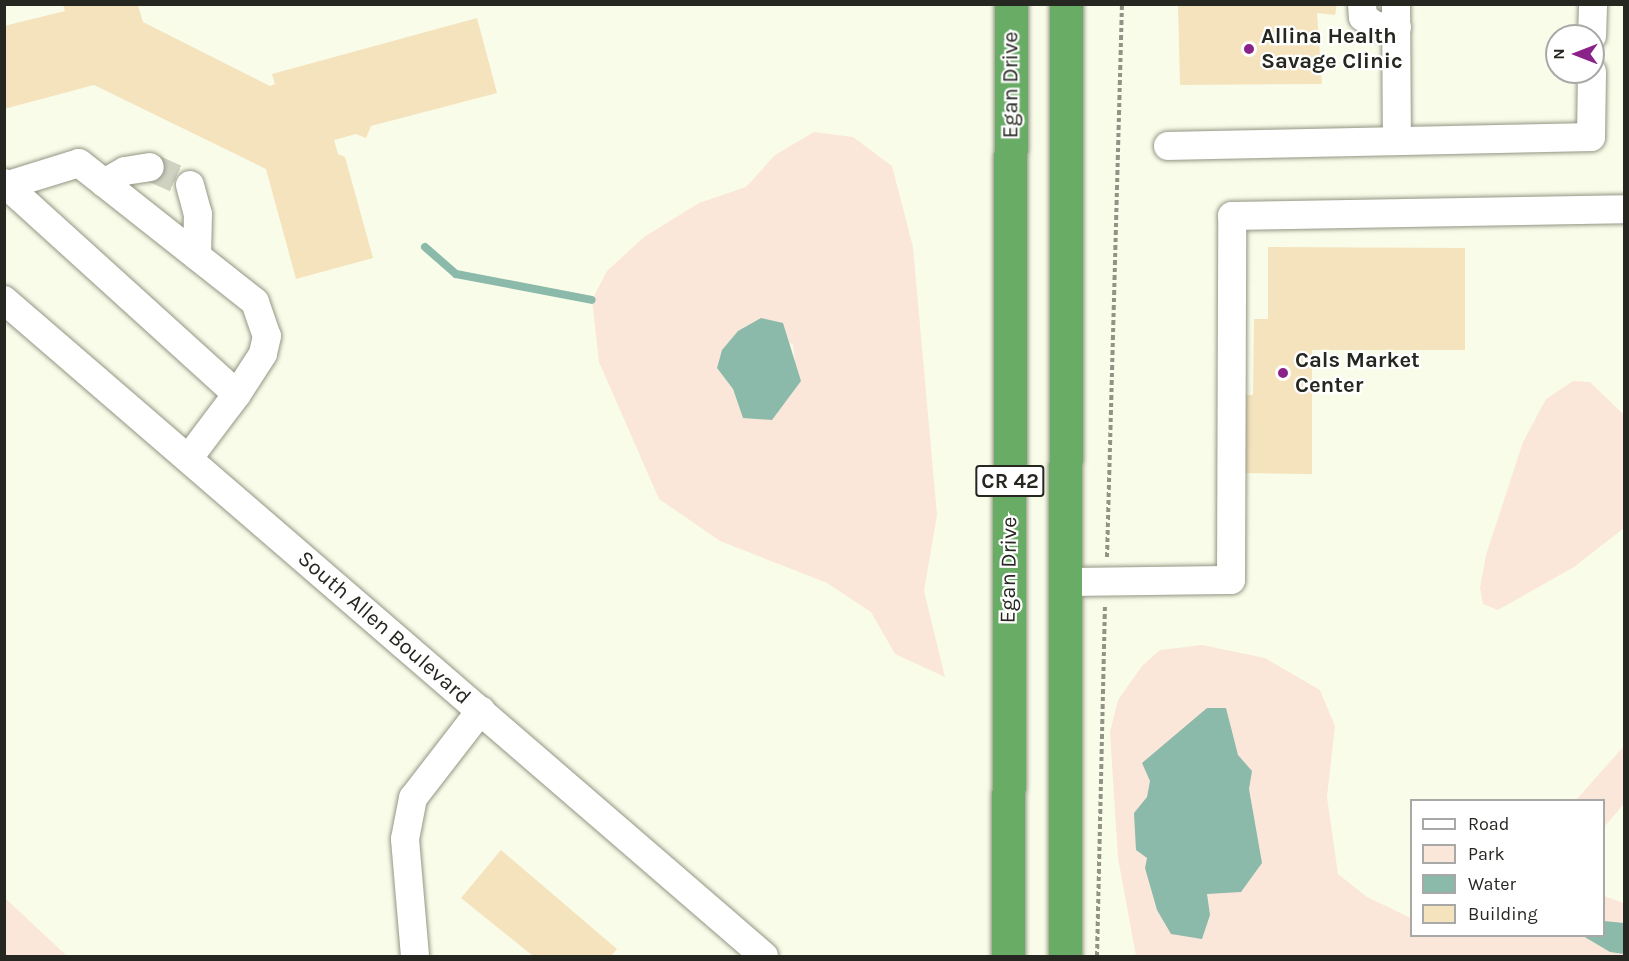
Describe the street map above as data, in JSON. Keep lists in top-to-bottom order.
{
  "streets": {
    "highway": ["Egan Drive", "CR 42"],
    "street": ["South Allen Boulevard"]
  },
  "places": ["Allina Health Savage Clinic", "Cals Market Center"],
  "legend": [
    "Road",
    "Park",
    "Water",
    "Building"
  ],
  "north": "left"
}
